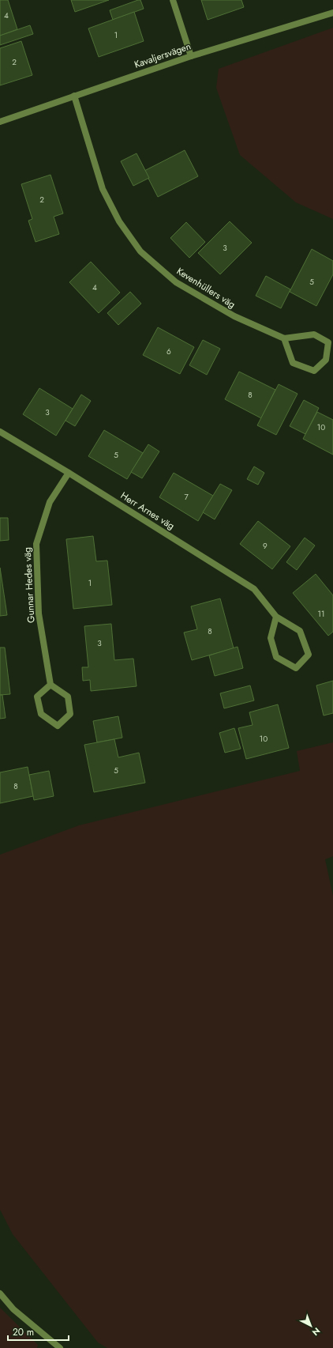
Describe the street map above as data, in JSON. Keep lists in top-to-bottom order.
{
  "streets": {
    "street": [
      "Kavaljersvägen",
      "Kevenhüllers väg",
      "Herr Arnes väg",
      "Gunnar Hedes väg"
    ]
  },
  "crossings": [
    ["Kavaljersvägen", "Kevenhüllers väg"],
    ["Herr Arnes väg", "Gunnar Hedes väg"]
  ],
  "house_numbers": [
    "4",
    "1",
    "2",
    "2",
    "3",
    "5",
    "4",
    "6",
    "8",
    "3",
    "10",
    "5",
    "7",
    "9",
    "1",
    "11",
    "8",
    "3",
    "10",
    "5",
    "8"
  ],
  "scale_bar": "20 m",
  "north": "bottom right"
}
